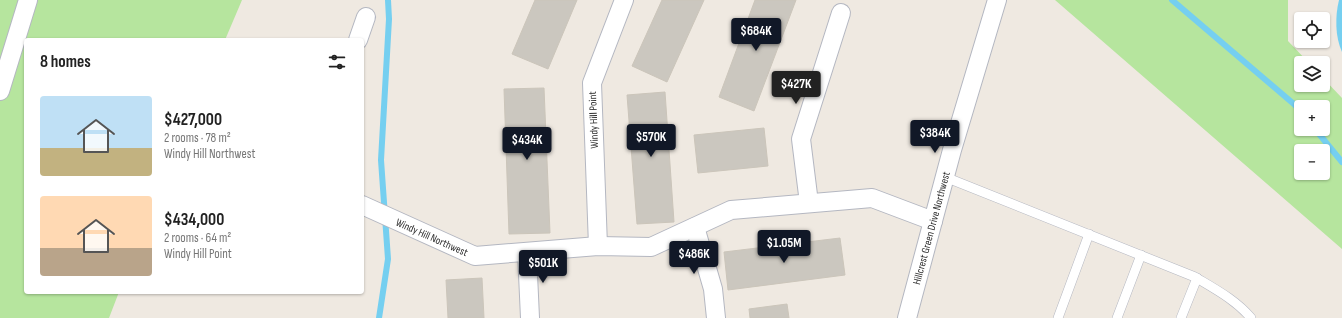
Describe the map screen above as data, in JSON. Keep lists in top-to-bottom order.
{
  "streets": {
    "street": ["Windy Hill Point", "Hillcrest Green Drive Northwest", "Windy Hill Northwest"]
  },
  "crossings": [
    ["Windy Hill Point", "Windy Hill Northwest"],
    ["Hillcrest Green Drive Northwest", "Windy Hill Northwest"]
  ],
  "page": {
    "map_buttons": ["+", "−"],
    "price": [
      "$684K",
      "$427K",
      "$384K",
      "$570K",
      "$434K",
      "$1.05M",
      "$486K",
      "$501K"
    ],
    "heading": "8 homes",
    "list": [
      {
        "name": "$427,000",
        "note": "2 rooms · 78 m² · Windy Hill Northwest"
      },
      {
        "name": "$434,000",
        "note": "2 rooms · 64 m² · Windy Hill Point"
      }
    ]
  }
}
